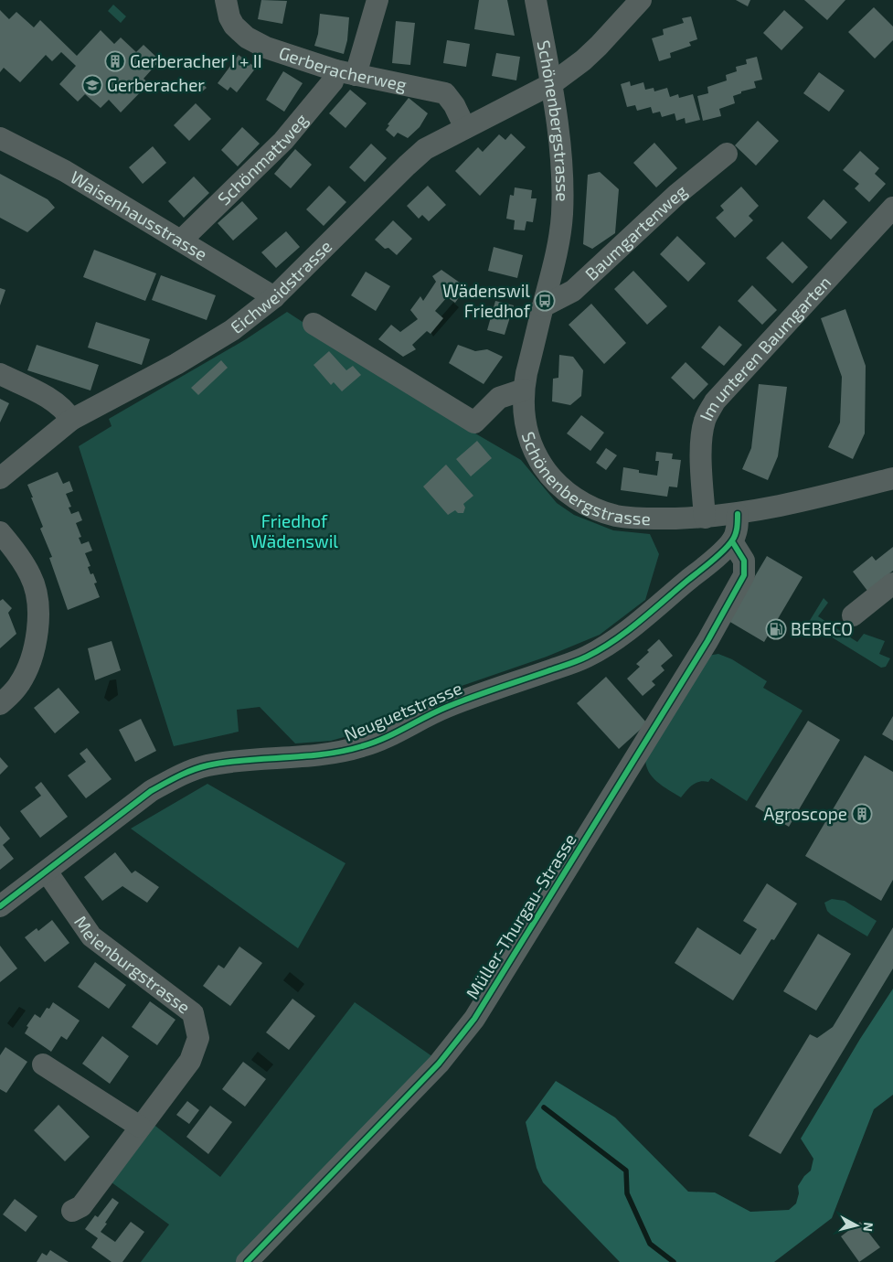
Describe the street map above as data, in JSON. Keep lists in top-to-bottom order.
{
  "streets": {
    "street": [
      "Gerberacherweg",
      "Schönenbergstrasse",
      "Schönmattweg",
      "Waisenhausstrasse",
      "Baumgartenweg",
      "Eichweidstrasse",
      "Im unteren Baumgarten",
      "Neuguetstrasse",
      "Müller-Thurgau-Strasse",
      "Meienburgstrasse"
    ]
  },
  "crossings": [
    ["Gerberacherweg", "Schönmattweg"],
    ["Gerberacherweg", "Eichweidstrasse"],
    ["Schönenbergstrasse", "Baumgartenweg"],
    ["Schönenbergstrasse", "Eichweidstrasse"],
    ["Schönenbergstrasse", "Im unteren Baumgarten"],
    ["Schönmattweg", "Waisenhausstrasse"],
    ["Waisenhausstrasse", "Eichweidstrasse"],
    ["Neuguetstrasse", "Müller-Thurgau-Strasse"],
    ["Neuguetstrasse", "Meienburgstrasse"]
  ],
  "parks": ["Friedhof Wädenswil"],
  "places": {
    "building": ["Gerberacher I + II", "Agroscope"],
    "school or university": ["Gerberacher"],
    "bus stop": ["Wädenswil Friedhof"],
    "fuel station": ["BEBECO"]
  },
  "north": "right"
}
